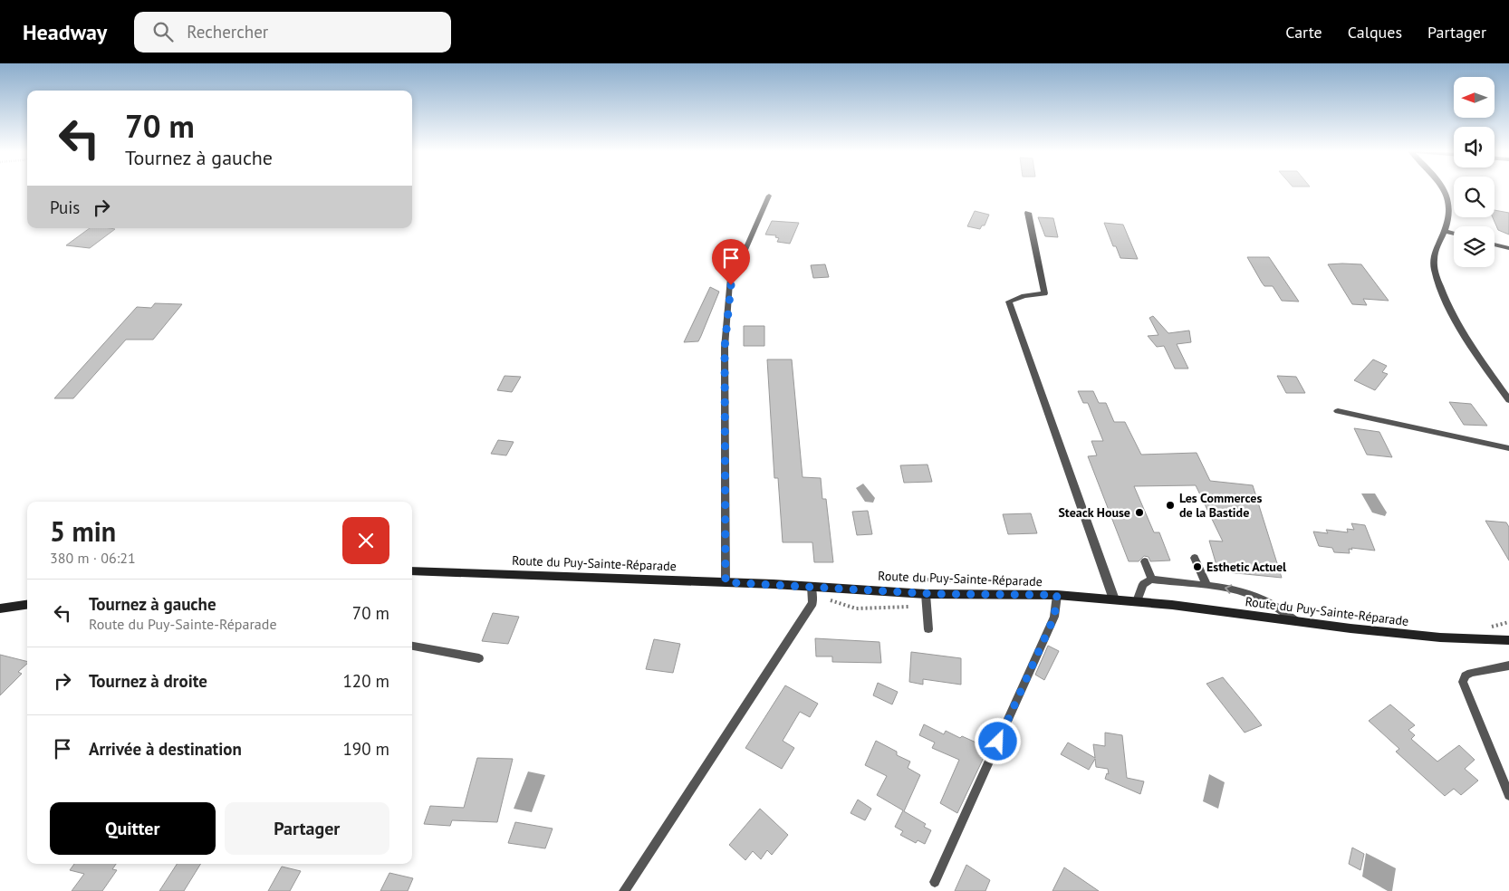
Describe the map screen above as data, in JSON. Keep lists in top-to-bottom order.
{
  "streets": {
    "street": ["Route du Puy-Sainte-Réparade"]
  },
  "places": ["Les Commerces de la Bastide", "Steack House", "Esthetic Actuel"],
  "north": "left",
  "page": {
    "header": "Headway",
    "search": "Rechercher",
    "nav": ["Carte", "Calques", "Partager"],
    "turn": ["70 m", "Tournez à gauche"],
    "then": "Puis",
    "heading": ["5 min", "380 m · 06:21"],
    "list": [
      {
        "name": "Tournez à gauche",
        "note": "Route du Puy-Sainte-Réparade",
        "value": "70 m"
      },
      {
        "name": "Tournez à droite",
        "value": "120 m"
      },
      {
        "name": "Arrivée à destination",
        "value": "190 m"
      }
    ],
    "buttons": ["Quitter", "Partager"]
  }
}
